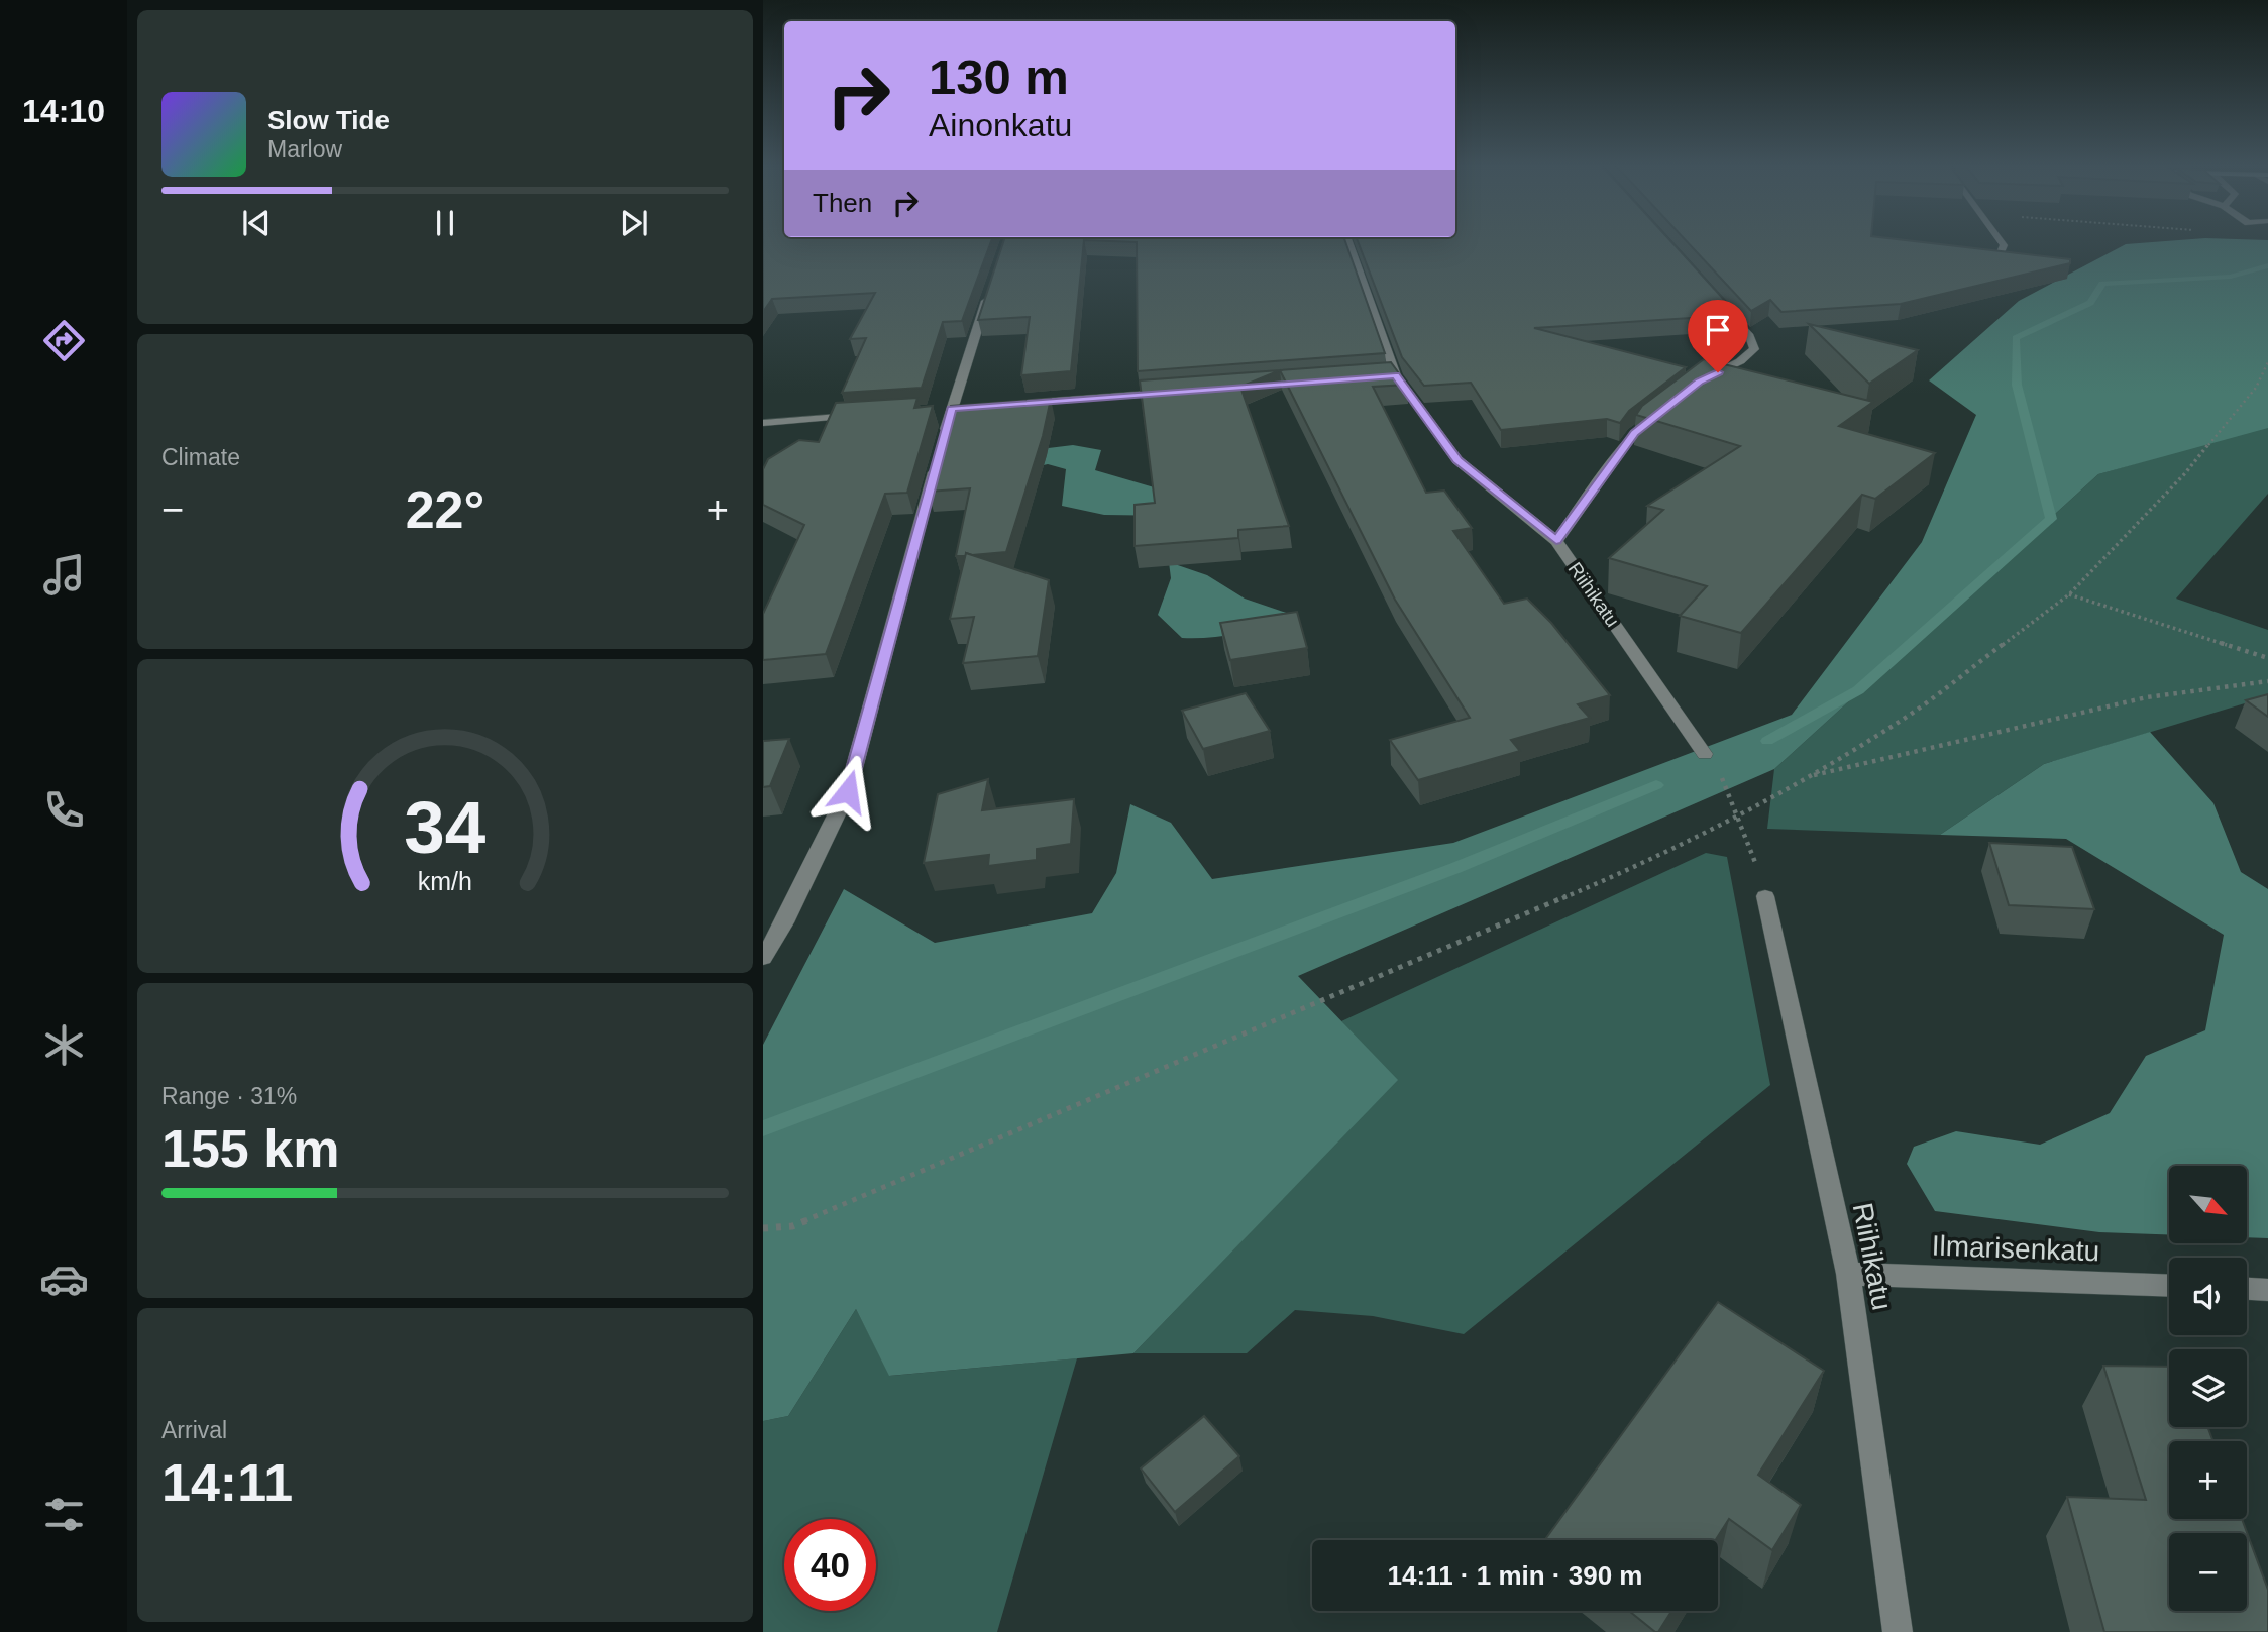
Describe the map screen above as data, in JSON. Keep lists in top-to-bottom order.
{
  "streets": {
    "street": ["Riihikatu", "Ilmarisenkatu"]
  },
  "crossings": [
    ["Riihikatu", "Ilmarisenkatu"]
  ],
  "north": "bottom right",
  "page": {
    "tabs": "14:10",
    "turn": ["130 m", "Ainonkatu"],
    "song": ["Slow Tide", "Marlow"],
    "then": "Then",
    "tile": [
      "Climate",
      ["Range · 31%", "155 km"],
      ["Arrival", "14:11"]
    ],
    "heat": ["−", "22°", "+"],
    "map_buttons": ["+", "−"],
    "limit": "40",
    "trip": "14:11 · 1 min · 390 m",
    "gauge": ["34", "km/h"]
  }
}
